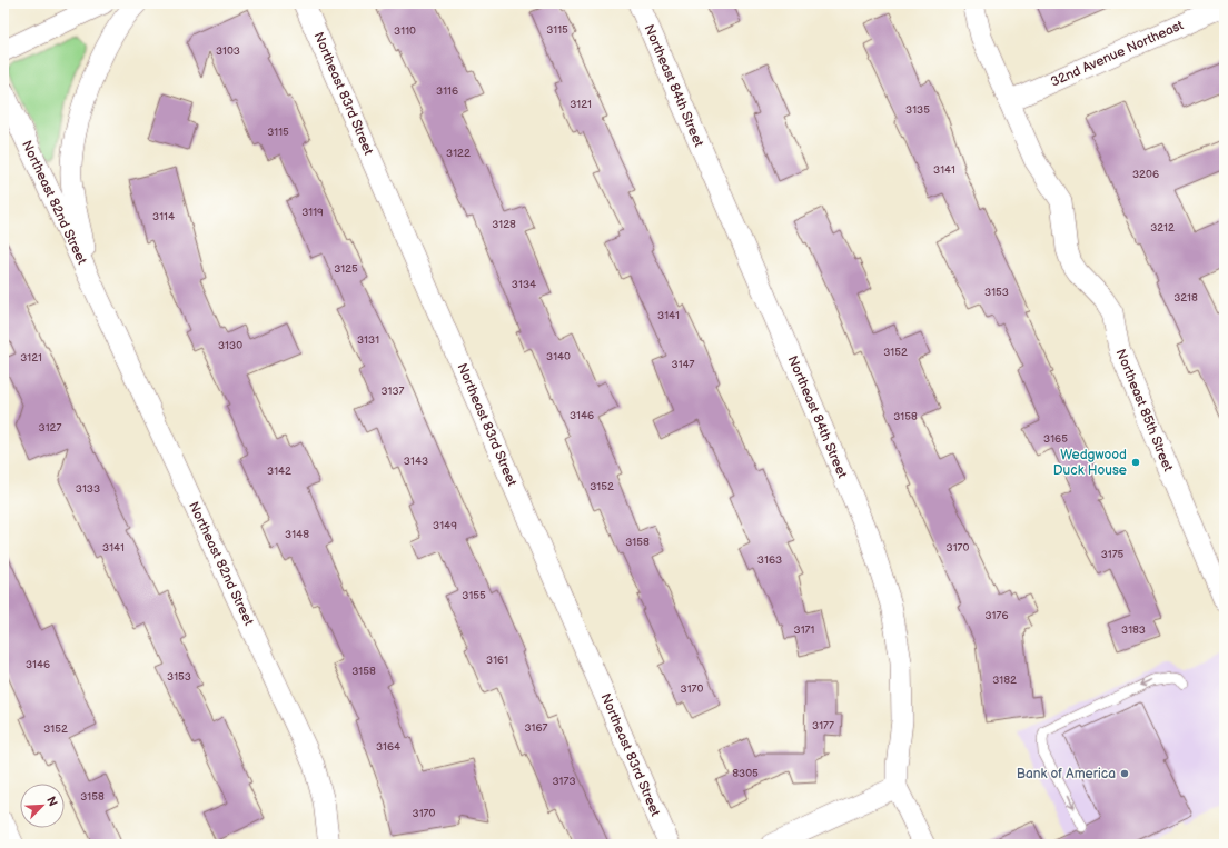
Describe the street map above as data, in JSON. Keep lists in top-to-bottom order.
{
  "streets": {
    "street": [
      "32nd Avenue Northeast",
      "Northeast 84th Street",
      "Northeast 83rd Street",
      "Northeast 82nd Street",
      "Northeast 85th Street"
    ]
  },
  "crossings": [
    ["32nd Avenue Northeast", "Northeast 85th Street"]
  ],
  "places": ["Wedgwood Duck House", "Bank of America"],
  "house_numbers": [
    "3115",
    "3110",
    "3103",
    "3116",
    "3121",
    "3135",
    "3115",
    "3122",
    "3141",
    "3206",
    "3119",
    "3114",
    "3128",
    "3212",
    "3125",
    "3134",
    "3153",
    "3218",
    "3141",
    "3131",
    "3130",
    "3152",
    "3140",
    "3121",
    "3147",
    "3137",
    "3146",
    "3158",
    "3127",
    "3165",
    "3143",
    "3142",
    "3152",
    "3133",
    "3149",
    "3148",
    "3158",
    "3141",
    "3170",
    "3175",
    "3163",
    "3155",
    "3176",
    "3171",
    "3183",
    "3161",
    "3146",
    "3158",
    "3153",
    "3182",
    "3170",
    "3177",
    "3167",
    "3152",
    "3164",
    "8305",
    "3173",
    "3158",
    "3170"
  ],
  "north": "top right"
}
